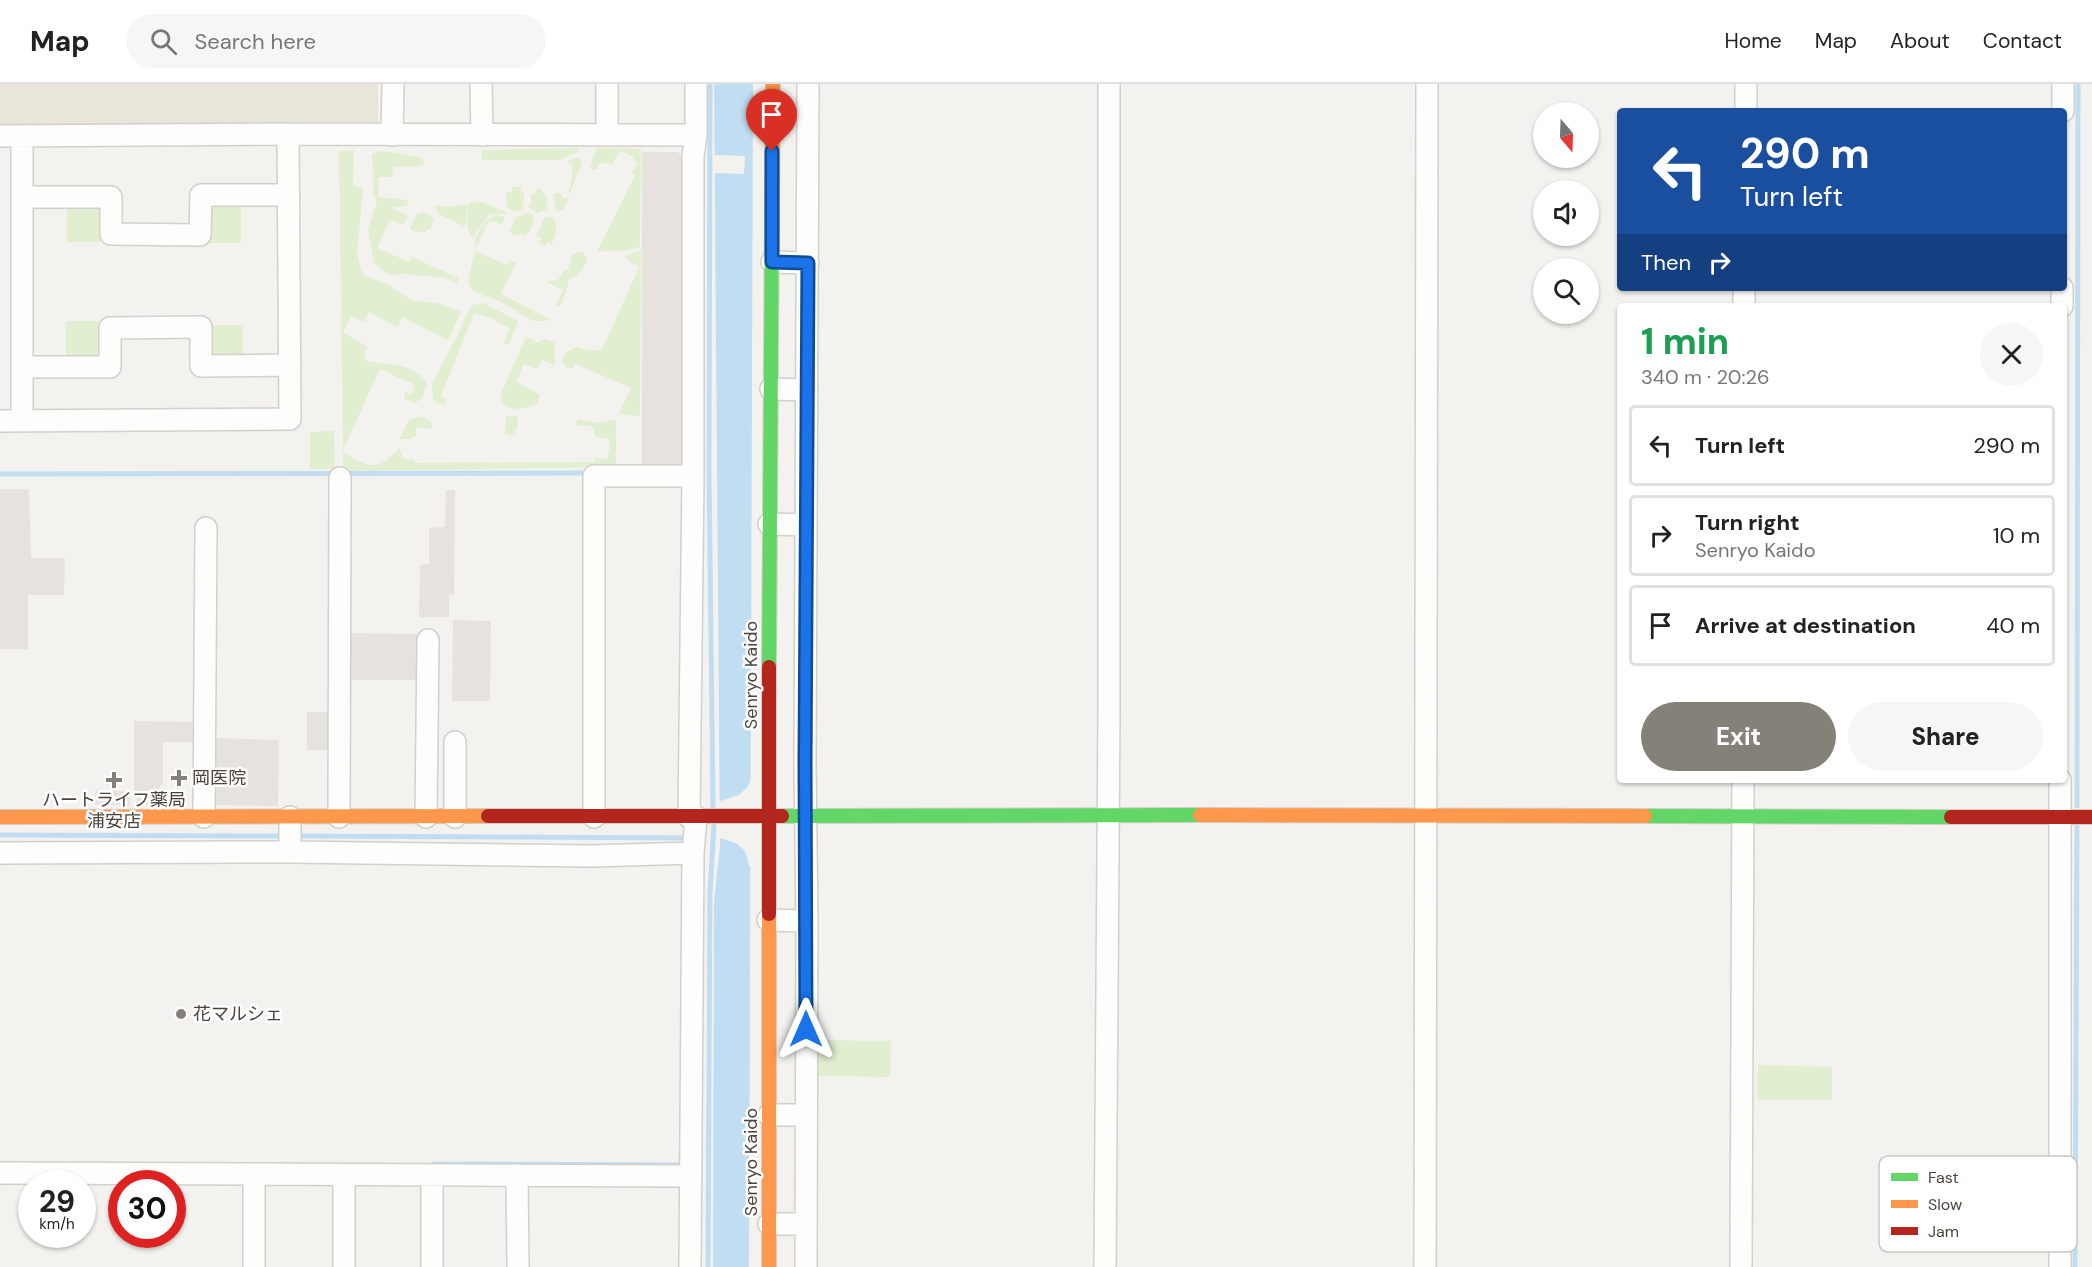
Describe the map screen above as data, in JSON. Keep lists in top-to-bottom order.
{
  "streets": {
    "street": ["Senryo Kaido"]
  },
  "places": {
    "health": ["岡医院", "ハートライフ薬局 浦安店"],
    "other": ["花マルシェ"]
  },
  "legend": ["Fast", "Slow", "Jam"],
  "north": "bottom",
  "page": {
    "header": "Map",
    "search": "Search here",
    "nav": [
      "Home",
      "Map",
      "About",
      "Contact"
    ],
    "turn": ["290 m", "Turn left"],
    "then": "Then",
    "heading": ["1 min", "340 m · 20:26"],
    "list": [
      {
        "name": "Turn left",
        "value": "290 m"
      },
      {
        "name": "Turn right",
        "note": "Senryo Kaido",
        "value": "10 m"
      },
      {
        "name": "Arrive at destination",
        "value": "40 m"
      }
    ],
    "buttons": ["Exit", "Share"],
    "speed": "29 km/h",
    "limit": "30"
  }
}
